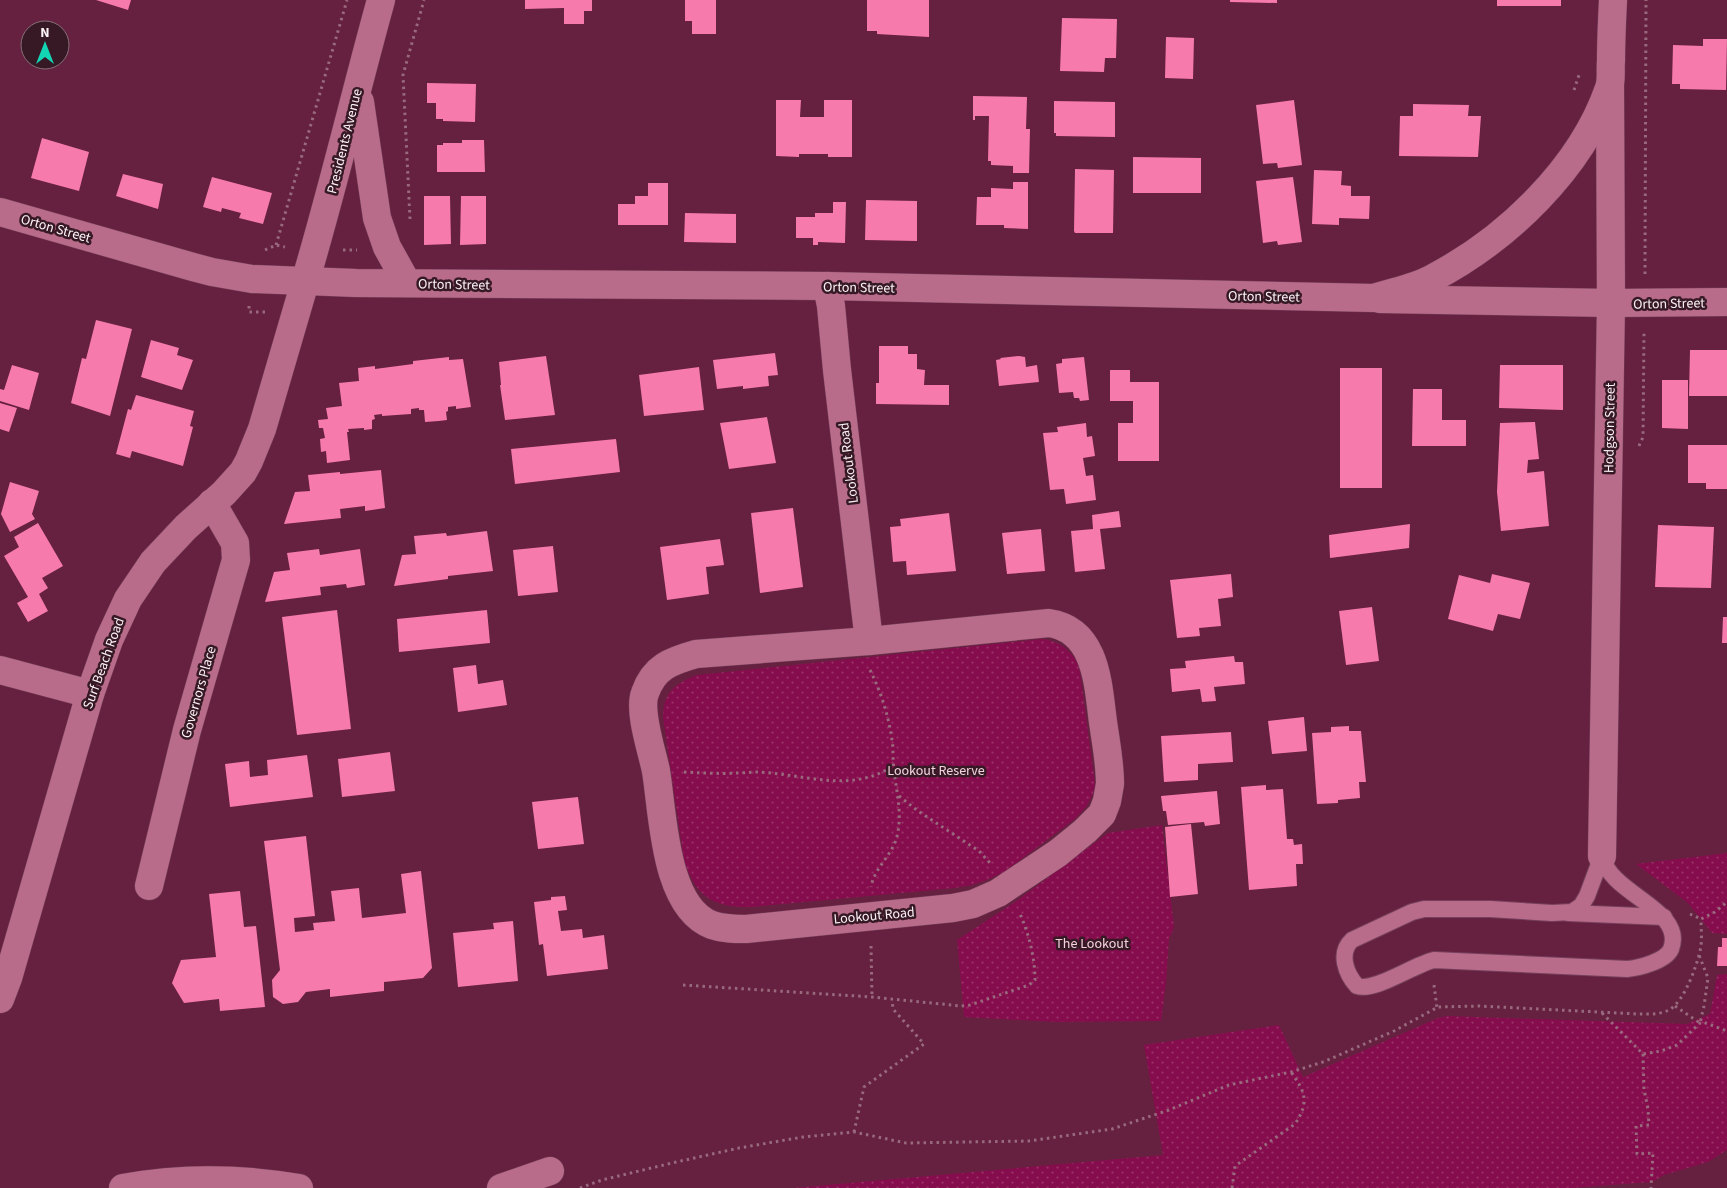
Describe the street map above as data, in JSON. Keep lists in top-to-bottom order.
{
  "streets": {
    "street": [
      "Presidents Avenue",
      "Orton Street",
      "Hodgson Street",
      "Lookout Road",
      "Surf Beach Road",
      "Governors Place"
    ]
  },
  "crossings": [
    ["Presidents Avenue", "Orton Street"],
    ["Presidents Avenue", "Surf Beach Road"],
    ["Orton Street", "Hodgson Street"],
    ["Orton Street", "Lookout Road"],
    ["Orton Street", "Surf Beach Road"],
    ["Surf Beach Road", "Governors Place"]
  ],
  "parks": ["Lookout Reserve", "The Lookout"],
  "north": "top"
}
